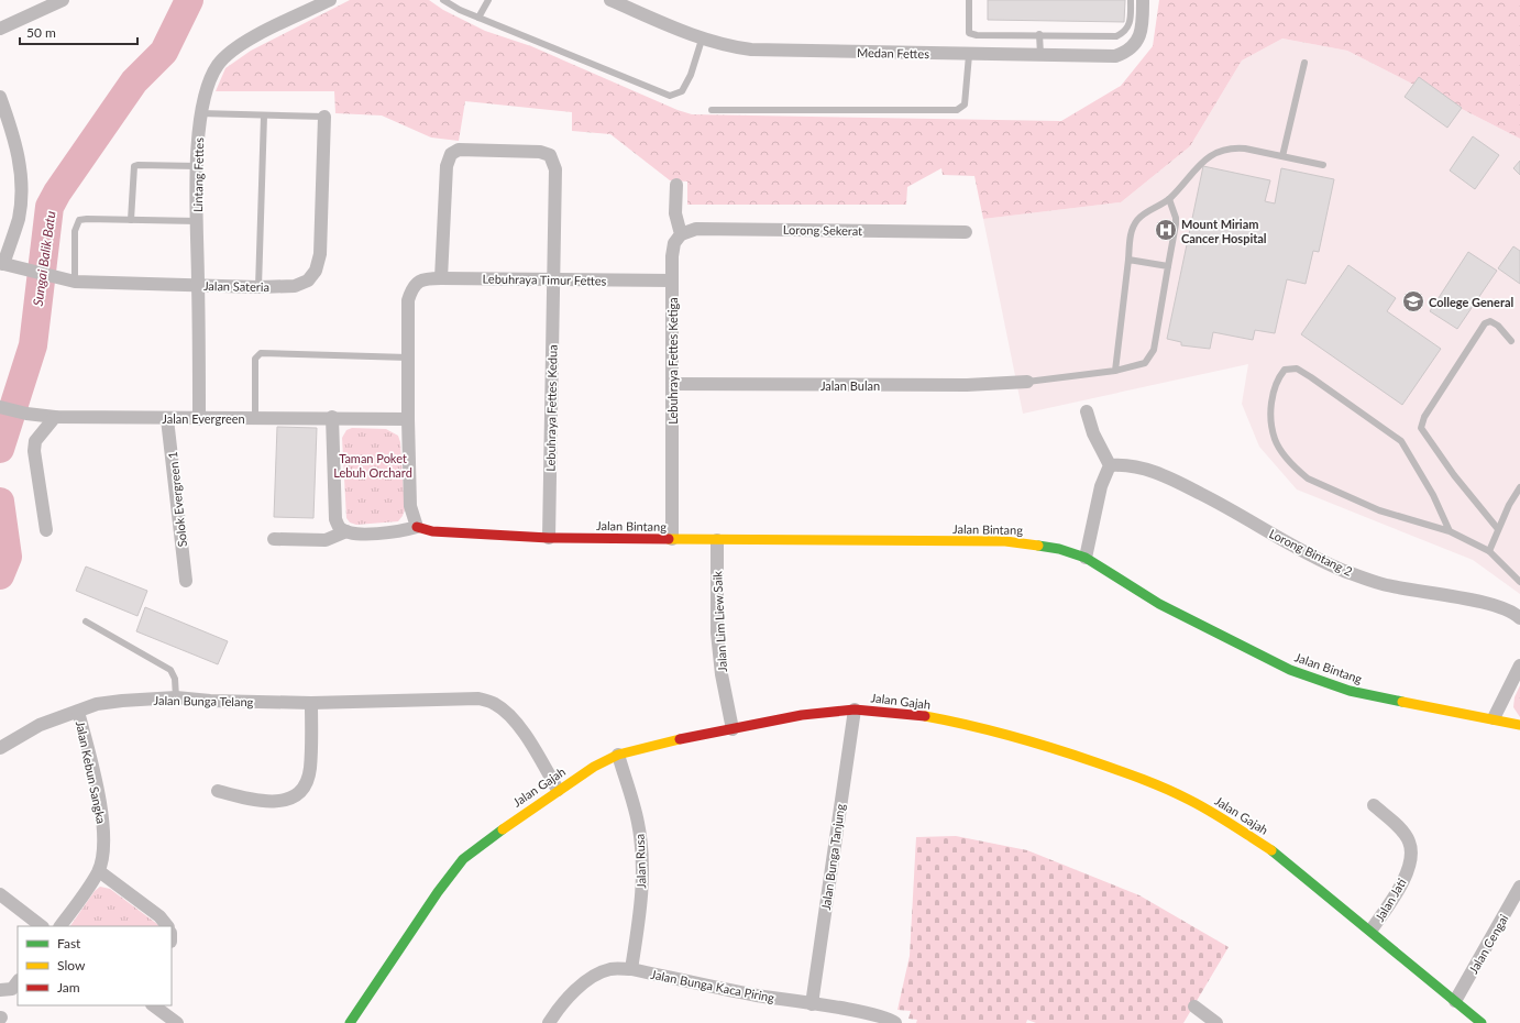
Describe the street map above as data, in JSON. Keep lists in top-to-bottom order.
{
  "streets": {
    "street": [
      "Medan Fettes",
      "Lintang Fettes",
      "Lorong Sekerat",
      "Lebuhraya Timur Fettes",
      "Jalan Sateria",
      "Lebuhraya Fettes Ketiga",
      "Jalan Bulan",
      "Lebuhraya Fettes Kedua",
      "Jalan Evergreen",
      "Solok Evergreen 1",
      "Jalan Bintang",
      "Lorong Bintang 2",
      "Jalan Lim Liew Saik",
      "Jalan Bunga Telang",
      "Jalan Gajah",
      "Jalan Kebun Sangka",
      "Jalan Bunga Tanjung",
      "Jalan Rusa",
      "Jalan Jati",
      "Jalan Cengai",
      "Jalan Bunga Kaca Piring"
    ]
  },
  "crossings": [
    ["Lintang Fettes", "Jalan Sateria"],
    ["Lintang Fettes", "Jalan Evergreen"],
    ["Lorong Sekerat", "Lebuhraya Fettes Ketiga"],
    ["Lebuhraya Timur Fettes", "Lebuhraya Fettes Ketiga"],
    ["Lebuhraya Timur Fettes", "Lebuhraya Fettes Kedua"],
    ["Lebuhraya Fettes Ketiga", "Jalan Bulan"],
    ["Lebuhraya Fettes Ketiga", "Jalan Bintang"],
    ["Lebuhraya Fettes Kedua", "Jalan Bintang"],
    ["Jalan Evergreen", "Solok Evergreen 1"],
    ["Jalan Bintang", "Jalan Lim Liew Saik"],
    ["Jalan Lim Liew Saik", "Jalan Gajah"],
    ["Jalan Bunga Telang", "Jalan Gajah"],
    ["Jalan Bunga Telang", "Jalan Kebun Sangka"],
    ["Jalan Gajah", "Jalan Bunga Tanjung"],
    ["Jalan Gajah", "Jalan Rusa"],
    ["Jalan Gajah", "Jalan Jati"],
    ["Jalan Gajah", "Jalan Cengai"],
    ["Jalan Bunga Tanjung", "Jalan Bunga Kaca Piring"],
    ["Jalan Rusa", "Jalan Bunga Kaca Piring"]
  ],
  "water": ["Sungai Balik Batu"],
  "parks": ["Taman Poket Lebuh Orchard"],
  "places": {
    "hospital": ["Mount Miriam Cancer Hospital"],
    "school or university": ["College General"]
  },
  "legend": ["Fast", "Slow", "Jam"],
  "scale_bar": "50 m"
}
